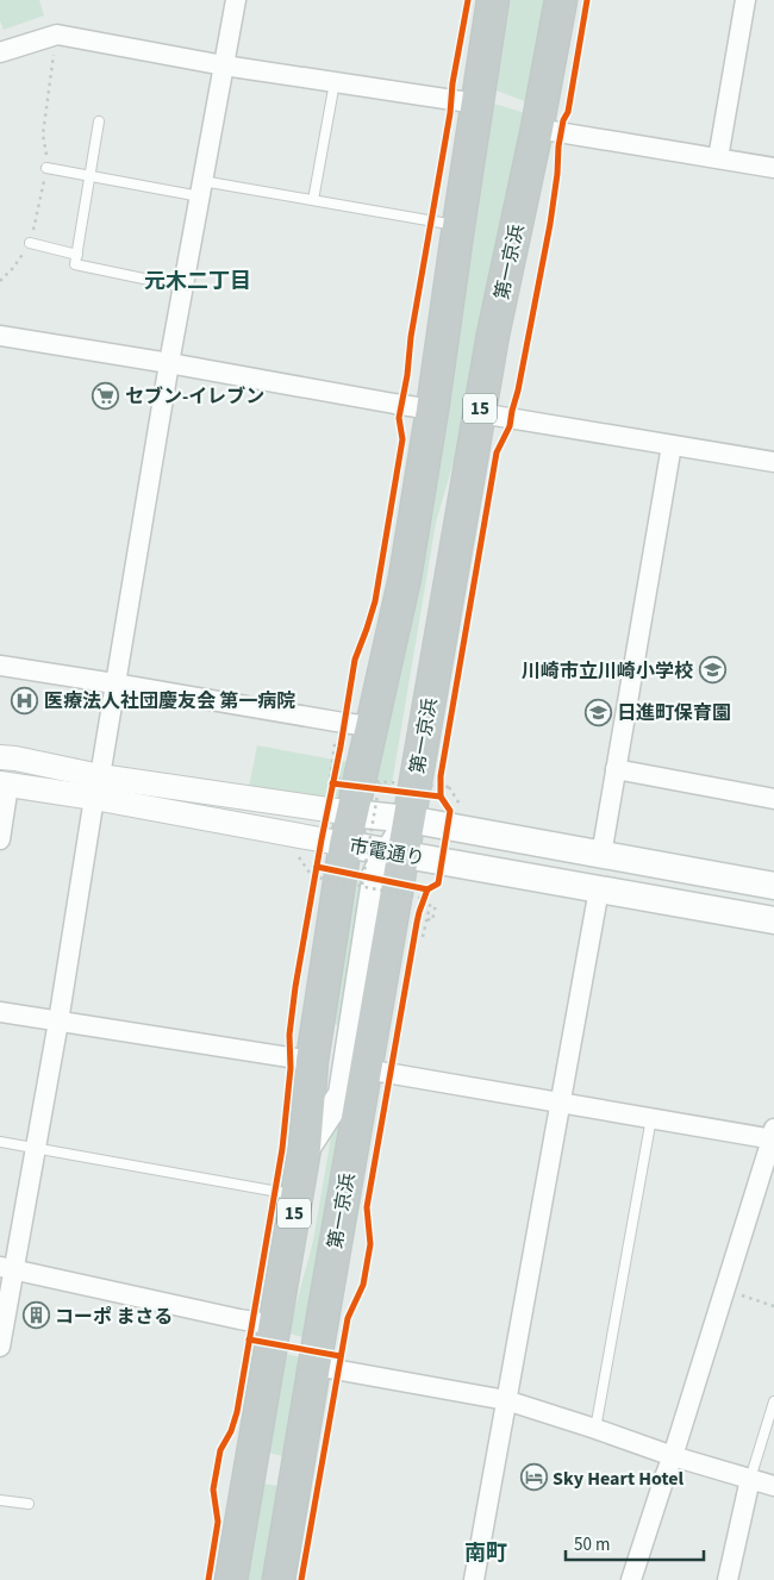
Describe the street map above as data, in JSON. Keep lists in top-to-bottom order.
{
  "streets": {
    "highway": ["第一京浜", "15"],
    "main road": ["市電通り"]
  },
  "crossings": [
    ["第一京浜", "市電通り"]
  ],
  "districts": ["元木二丁目", "南町"],
  "places": {
    "supermarket": ["セブン-イレブン"],
    "school or university": ["川崎市立川崎小学校", "日進町保育園"],
    "hospital": ["医療法人社団慶友会 第一病院"],
    "building": ["コーポ まさる"],
    "hotel": ["Sky Heart Hotel"]
  },
  "scale_bar": "50 m"
}
